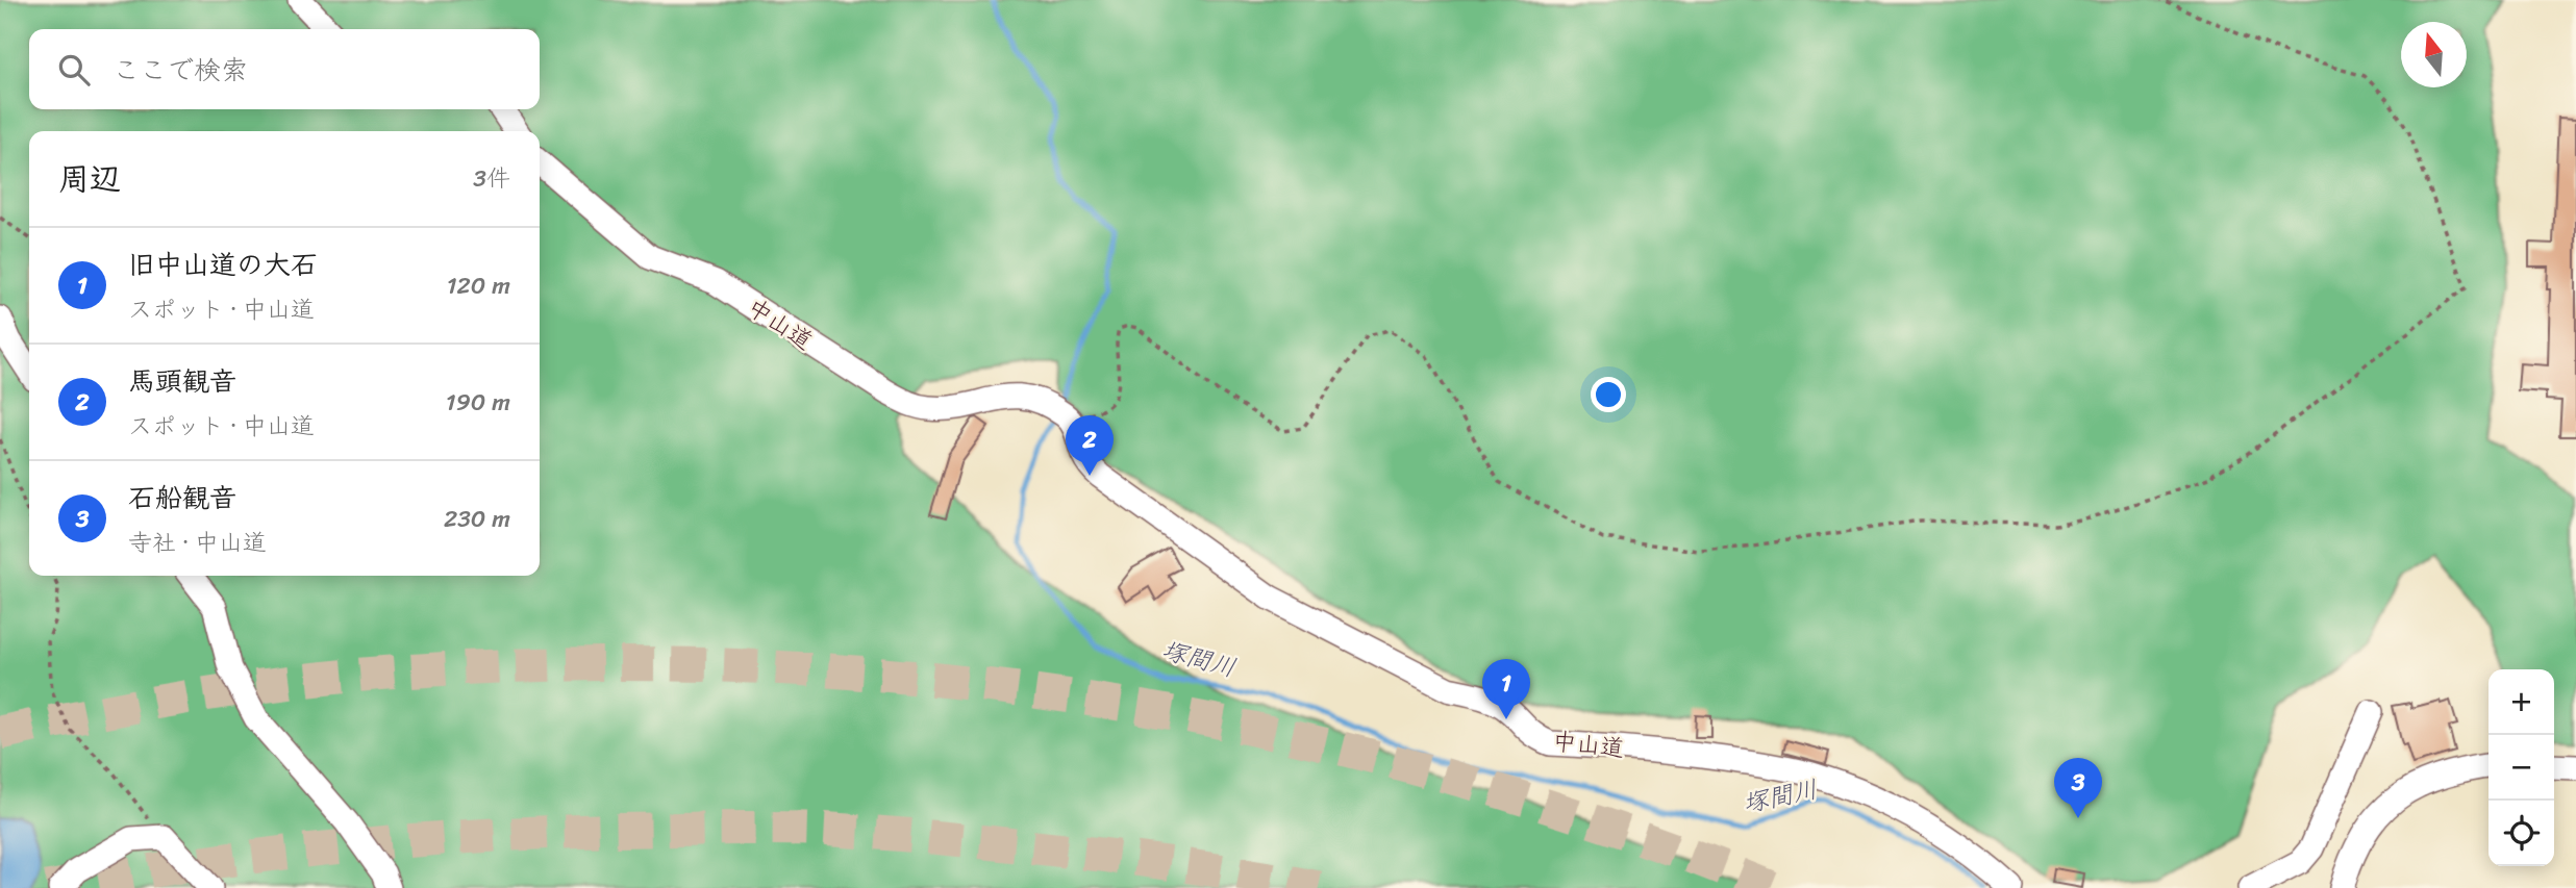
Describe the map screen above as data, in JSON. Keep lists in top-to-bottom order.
{
  "streets": {
    "street": ["中山道"]
  },
  "water": ["塚間川"],
  "north": "top",
  "page": {
    "search": "ここで検索",
    "heading": ["周辺", "3件"],
    "list": [
      {
        "mark": "1",
        "name": "旧中山道の大石",
        "note": "スポット · 中山道",
        "value": "120 m"
      },
      {
        "mark": "2",
        "name": "馬頭観音",
        "note": "スポット · 中山道",
        "value": "190 m"
      },
      {
        "mark": "3",
        "name": "石船観音",
        "note": "寺社 · 中山道",
        "value": "230 m"
      }
    ],
    "pins": ["2", "1", "3"],
    "map_buttons": ["+", "−"]
  }
}
